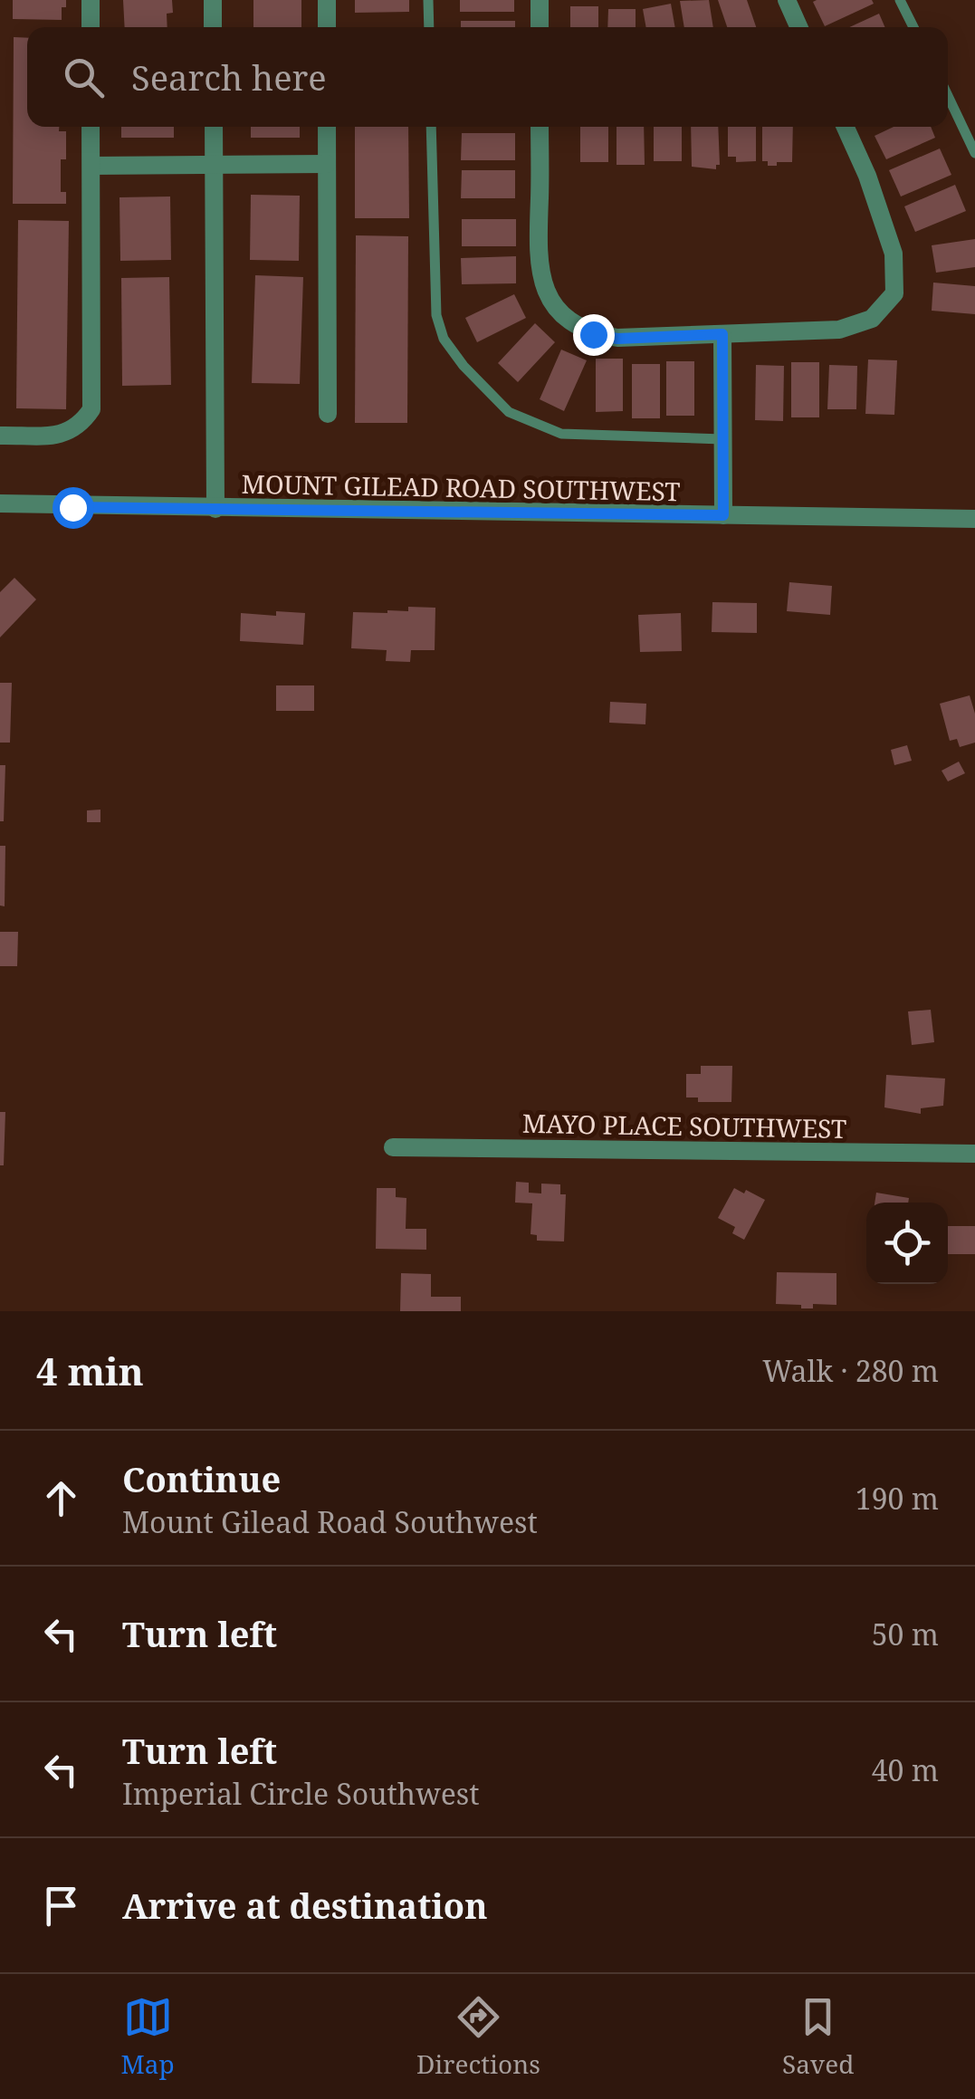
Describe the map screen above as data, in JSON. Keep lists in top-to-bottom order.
{
  "streets": {
    "street": ["MOUNT GILEAD ROAD SOUTHWEST", "MAYO PLACE SOUTHWEST"]
  },
  "page": {
    "search": "Search here",
    "heading": ["4 min", "Walk · 280 m"],
    "list": [
      ["Continue", "Mount Gilead Road Southwest", "190 m"],
      ["Turn left", "50 m"],
      ["Turn left", "Imperial Circle Southwest", "40 m"],
      "Arrive at destination"
    ],
    "nav": ["Map", "Directions", "Saved"]
  }
}
